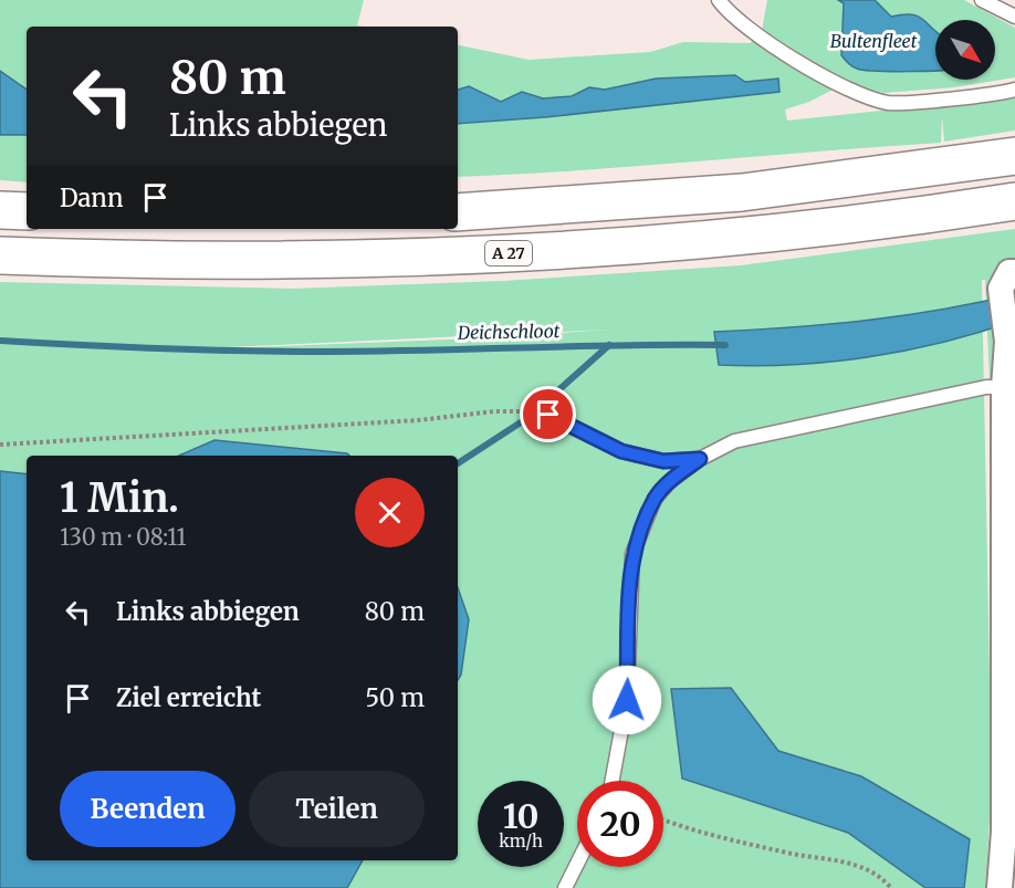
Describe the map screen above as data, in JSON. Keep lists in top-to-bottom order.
{
  "streets": {
    "highway": ["A 27"]
  },
  "water": ["Bultenfleet", "Deichschloot"],
  "north": "bottom right",
  "page": {
    "turn": ["80 m", "Links abbiegen"],
    "then": "Dann",
    "heading": ["1 Min.", "130 m · 08:11"],
    "list": [
      {
        "name": "Links abbiegen",
        "value": "80 m"
      },
      {
        "name": "Ziel erreicht",
        "value": "50 m"
      }
    ],
    "buttons": ["Beenden", "Teilen"],
    "speed": "10 km/h",
    "limit": "20"
  }
}
